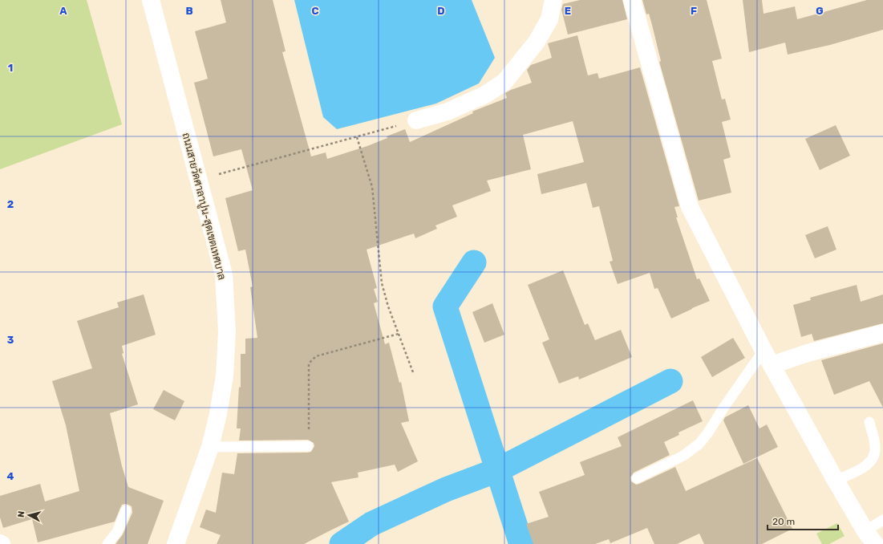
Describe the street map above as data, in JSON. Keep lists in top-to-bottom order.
{
  "streets": {
    "street": ["ถนนสายวัดศาลาปูน-สุดเขตเทศบาล"]
  },
  "scale_bar": "20 m",
  "north": "left",
  "grid": {
    "columns": [
      "A",
      "B",
      "C",
      "D",
      "E",
      "F",
      "G"
    ],
    "rows": [
      "1",
      "2",
      "3",
      "4"
    ]
  }
}
